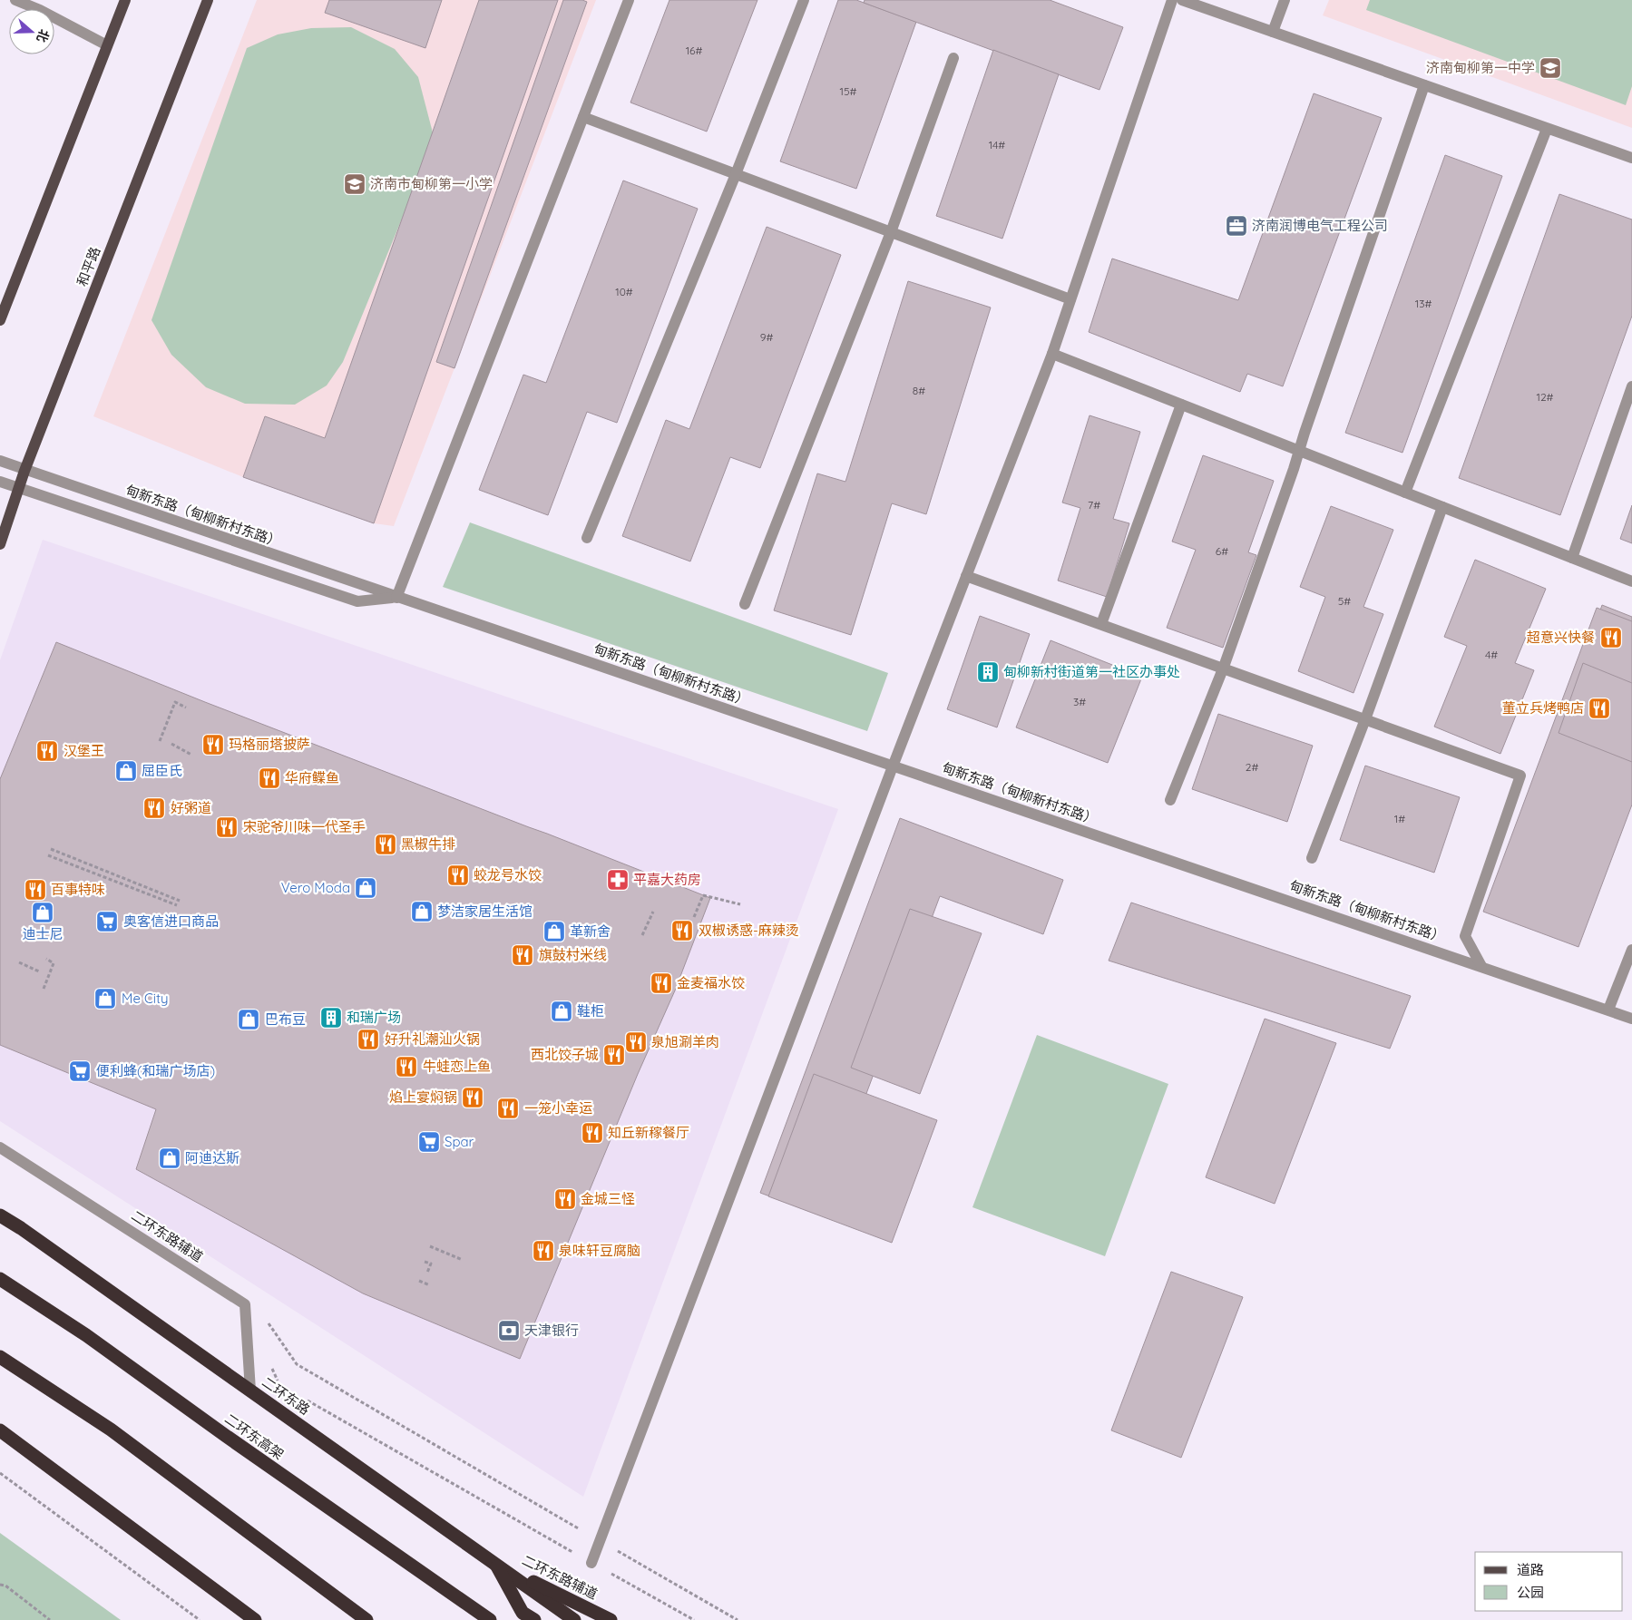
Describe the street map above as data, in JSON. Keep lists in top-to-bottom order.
{
  "streets": {
    "highway": ["二环东路辅道", "二环东路", "二环东高架"],
    "main road": ["和平路"],
    "street": ["甸新东路（甸柳新村东路）"]
  },
  "crossings": [
    ["和平路", "甸新东路（甸柳新村东路）"],
    ["二环东路辅道", "二环东路"]
  ],
  "places": {
    "school or university": ["济南甸柳第一中学", "济南市甸柳第一小学"],
    "office": ["济南润博电气工程公司"],
    "restaurant": [
      "超意兴快餐",
      "董立兵烤鸭店",
      "玛格丽塔披萨",
      "汉堡王",
      "华府鲽鱼",
      "好粥道",
      "宋驼爷川味一代圣手",
      "黑椒牛排",
      "蛟龙号水饺",
      "百事特味",
      "双椒诱惑-麻辣烫",
      "旗鼓村米线",
      "金麦福水饺",
      "好升礼潮汕火锅",
      "泉旭涮羊肉",
      "西北饺子城",
      "牛蛙恋上鱼",
      "焰上宴焖锅",
      "一笼小幸运",
      "知丘新稼餐厅",
      "金城三怪",
      "泉味轩豆腐脑"
    ],
    "building": ["甸柳新村街道第一社区办事处", "和瑞广场"],
    "shop": [
      "屈臣氏",
      "Vero Moda",
      "梦洁家居生活馆",
      "迪士尼",
      "革新舍",
      "Me City",
      "鞋柜",
      "巴布豆",
      "阿迪达斯"
    ],
    "pharmacy": ["平嘉大药房"],
    "supermarket": ["奥客信进口商品", "便利蜂(和瑞广场店)", "Spar"],
    "bank": ["天津银行"]
  },
  "house_numbers": [
    "16#",
    "15#",
    "14#",
    "10#",
    "13#",
    "9#",
    "8#",
    "12#",
    "7#",
    "6#",
    "5#",
    "4#",
    "3#",
    "2#",
    "1#"
  ],
  "legend": ["道路", "公园"],
  "north": "right"
}
